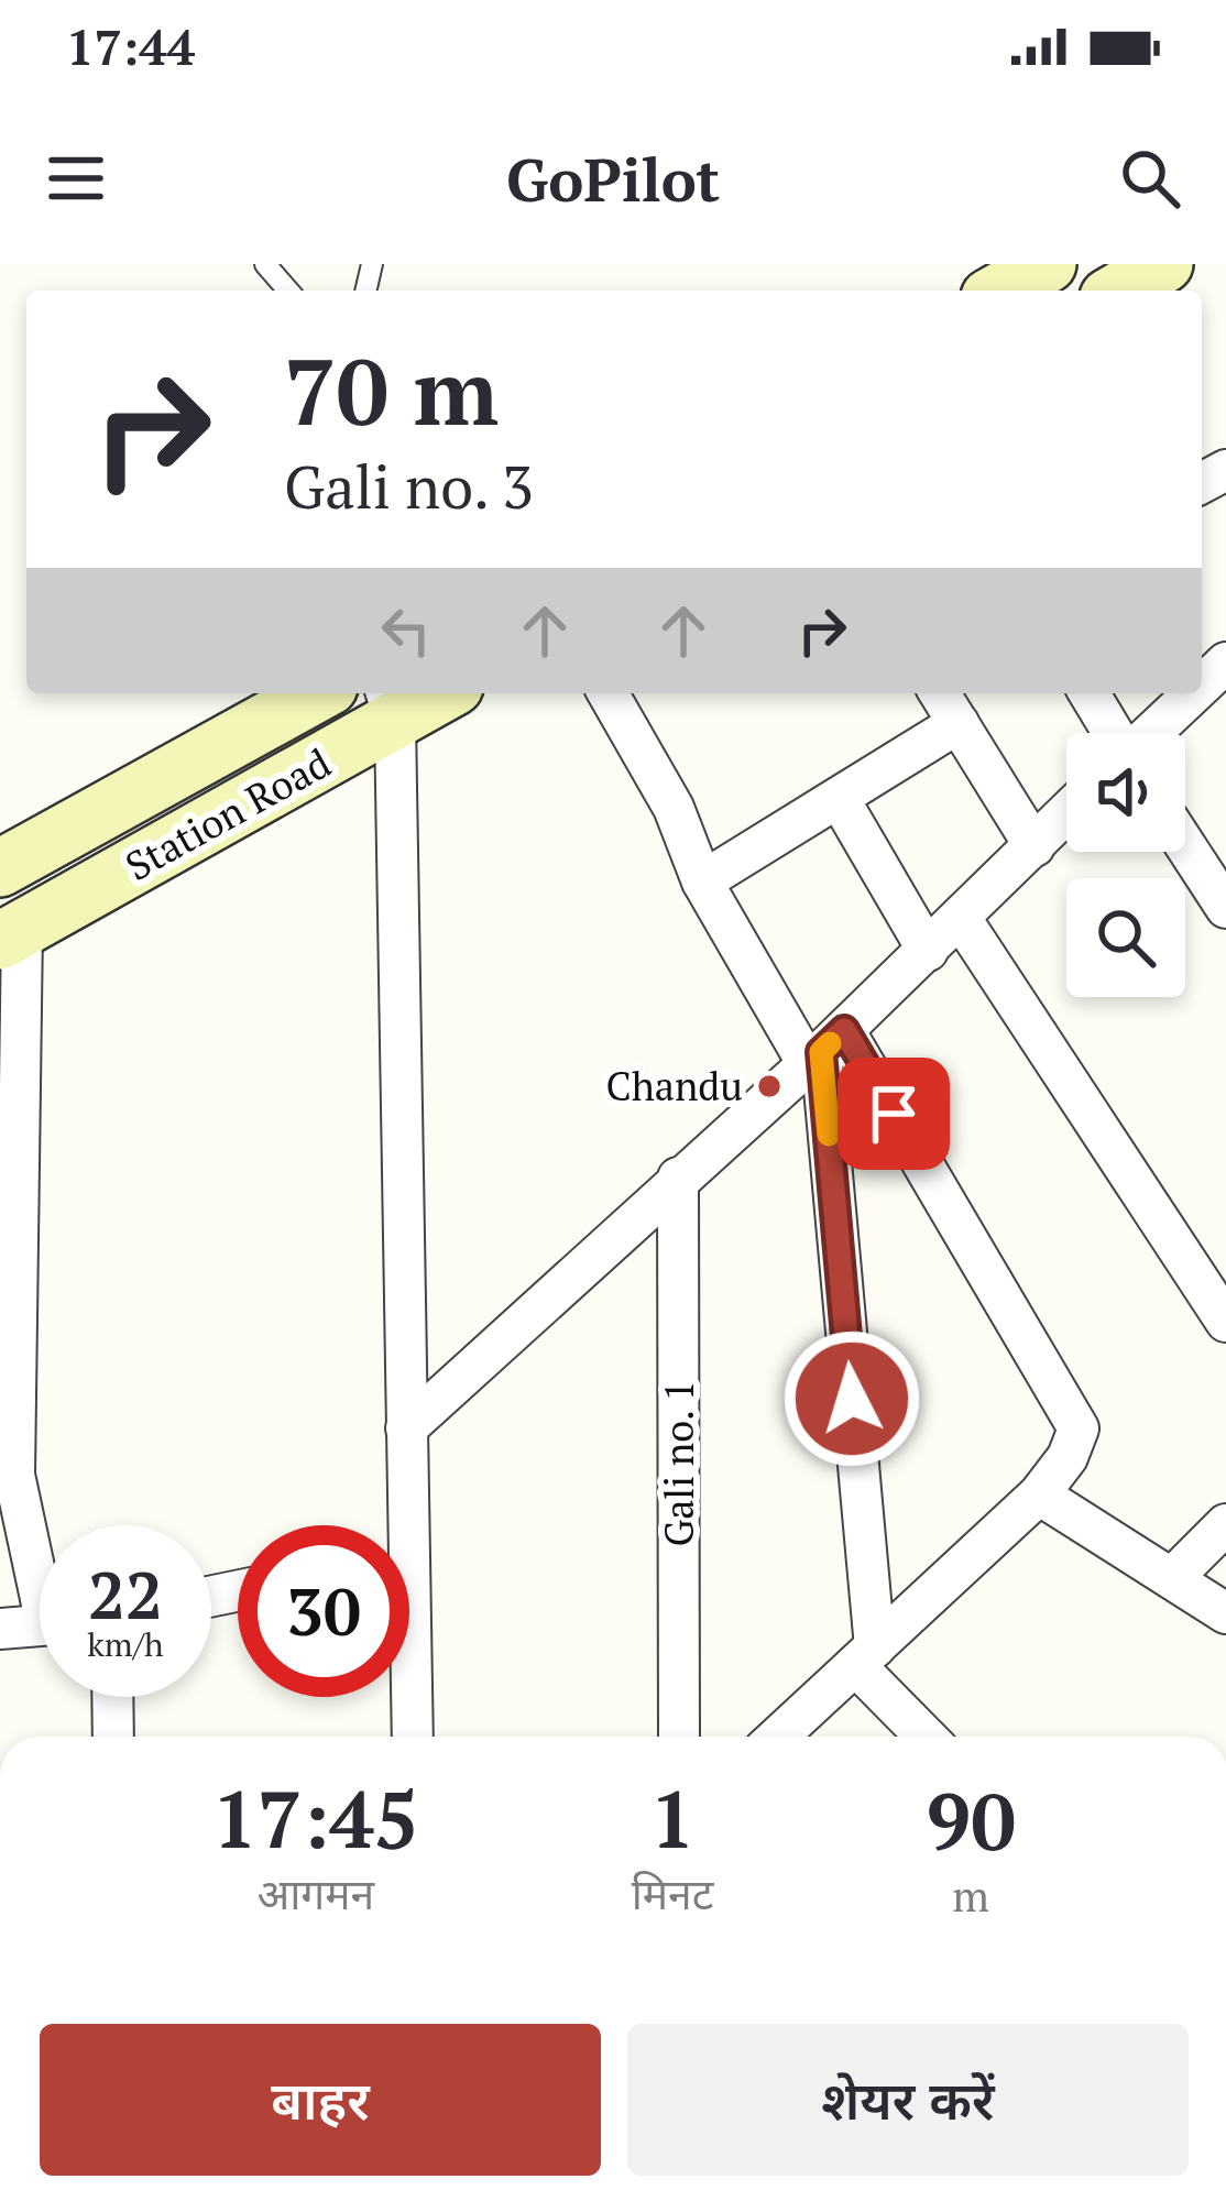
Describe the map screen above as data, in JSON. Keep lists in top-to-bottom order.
{
  "streets": {
    "street": ["Station Road", "Gali no. 1"]
  },
  "places": ["Chandu"],
  "page": {
    "status": "17:44",
    "header": "GoPilot",
    "turn": ["70 m", "Gali no. 3"],
    "speed": "22 km/h",
    "limit": "30",
    "eta": [
      "17:45",
      "आगमन",
      "1",
      "मिनट",
      "90",
      "m"
    ],
    "buttons": ["बाहर", "शेयर करें"]
  }
}
